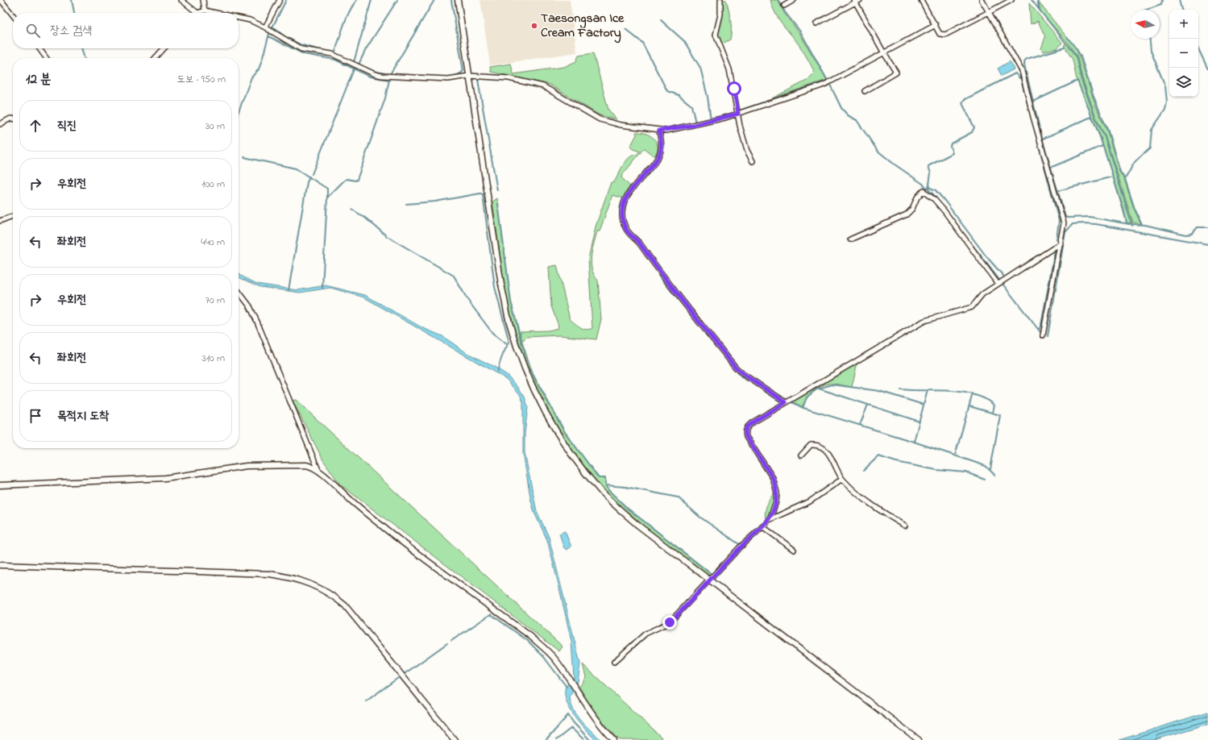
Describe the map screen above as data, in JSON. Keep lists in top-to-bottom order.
{
  "places": ["Taesongsan Ice Cream Factory"],
  "north": "left",
  "page": {
    "map_buttons": ["+", "−"],
    "search": "장소 검색",
    "heading": ["12 분", "도보 · 950 m"],
    "list": [
      ["직진", "30 m"],
      ["우회전", "100 m"],
      ["좌회전", "440 m"],
      ["우회전", "70 m"],
      ["좌회전", "310 m"],
      "목적지 도착"
    ]
  }
}
